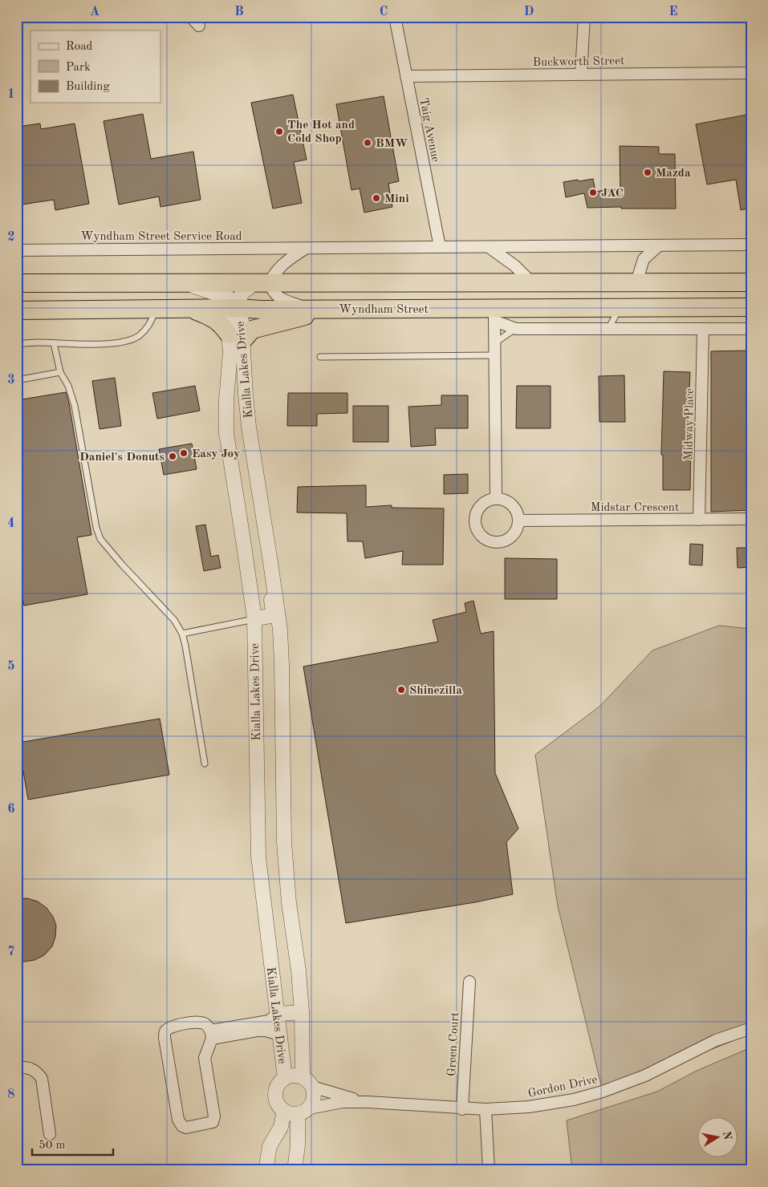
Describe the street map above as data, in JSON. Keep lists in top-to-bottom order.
{
  "streets": {
    "highway": ["Wyndham Street"],
    "street": [
      "Buckworth Street",
      "Taig Avenue",
      "Wyndham Street Service Road",
      "Kialla Lakes Drive",
      "Midway Place",
      "Midstar Crescent",
      "Green Court",
      "Gordon Drive"
    ]
  },
  "crossings": [
    ["Buckworth Street", "Taig Avenue"],
    ["Taig Avenue", "Wyndham Street Service Road"],
    ["Wyndham Street", "Kialla Lakes Drive"],
    ["Kialla Lakes Drive", "Gordon Drive"],
    ["Midway Place", "Midstar Crescent"],
    ["Green Court", "Gordon Drive"]
  ],
  "places": [
    "The Hot and Cold Shop",
    "BMW",
    "Mazda",
    "JAC",
    "Mini",
    "Easy Joy",
    "Daniel's Donuts",
    "Shinezilla"
  ],
  "legend": ["Road", "Park", "Building"],
  "scale_bar": "50 m",
  "north": "right",
  "grid": {
    "columns": [
      "A",
      "B",
      "C",
      "D",
      "E"
    ],
    "rows": [
      "1",
      "2",
      "3",
      "4",
      "5",
      "6",
      "7",
      "8"
    ]
  }
}
